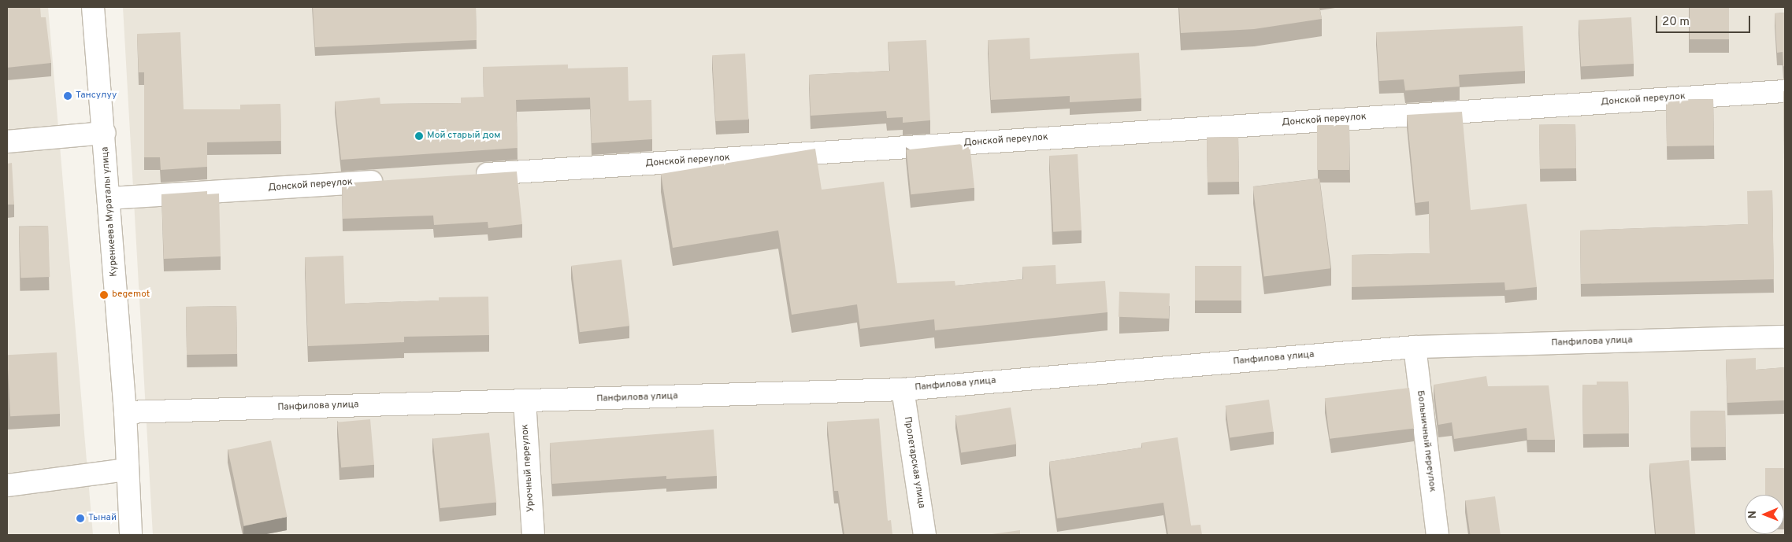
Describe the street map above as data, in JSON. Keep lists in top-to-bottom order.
{
  "streets": {
    "street": [
      "Донской переулок",
      "Куренкеева Мураталы улица",
      "Панфилова улица",
      "Больничный переулок",
      "Пролетарская улица",
      "Урючный переулок"
    ]
  },
  "crossings": [
    ["Донской переулок", "Куренкеева Мураталы улица"],
    ["Куренкеева Мураталы улица", "Панфилова улица"],
    ["Панфилова улица", "Больничный переулок"],
    ["Панфилова улица", "Пролетарская улица"],
    ["Панфилова улица", "Урючный переулок"]
  ],
  "places": [
    "Тансулуу",
    "Мой старый дом",
    "begemot",
    "Тынай"
  ],
  "scale_bar": "20 m",
  "north": "left"
}
